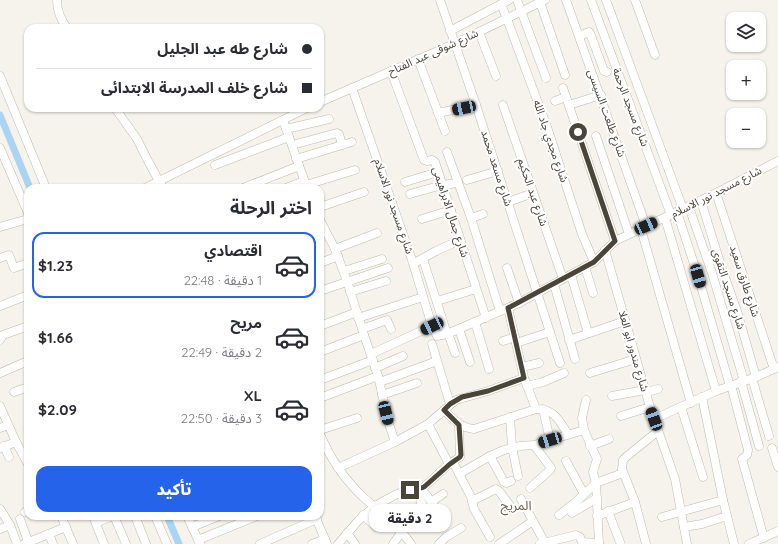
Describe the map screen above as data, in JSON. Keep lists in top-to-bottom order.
{
  "streets": {
    "street": [
      "شارع شوقى عبد الفتاح",
      "شارع مسجد الرحمة",
      "شارع طلعت السيسى",
      "شارع مجدي جاد الله",
      "شارع مسعد محمد",
      "شارع عبد الحكيم",
      "شارع مسجد نور الاسلام",
      "شارع جمال الابراهيمى",
      "شارع طارق سعيد",
      "شارع مسجد التقوى",
      "شارع مندور ابو العلا"
    ]
  },
  "crossings": [
    ["شارع شوقى عبد الفتاح", "شارع مجدي جاد الله"],
    ["شارع شوقى عبد الفتاح", "شارع مسعد محمد"],
    ["شارع شوقى عبد الفتاح", "شارع مسجد نور الاسلام"],
    ["شارع شوقى عبد الفتاح", "شارع جمال الابراهيمى"],
    ["شارع مسجد الرحمة", "شارع مسجد نور الاسلام"],
    ["شارع طلعت السيسى", "شارع مسجد نور الاسلام"],
    ["شارع مجدي جاد الله", "شارع مسجد نور الاسلام"],
    ["شارع مسعد محمد", "شارع مسجد نور الاسلام"],
    ["شارع عبد الحكيم", "شارع مسجد نور الاسلام"],
    ["شارع مسجد نور الاسلام", "شارع جمال الابراهيمى"],
    ["شارع مسجد نور الاسلام", "شارع طارق سعيد"],
    ["شارع مسجد نور الاسلام", "شارع مسجد التقوى"],
    ["شارع مسجد نور الاسلام", "شارع مندور ابو العلا"]
  ],
  "districts": ["المريج"],
  "page": {
    "map_buttons": ["+", "−"],
    "banner": ["شارع طه عبد الجليل", "شارع خلف المدرسة الابتدائى"],
    "heading": "اختر الرحلة",
    "list": [
      {
        "name": "اقتصادي",
        "note": "1 دقيقة · 22:48",
        "value": "$1.23"
      },
      {
        "name": "مريح",
        "note": "2 دقيقة · 22:49",
        "value": "$1.66"
      },
      {
        "name": "XL",
        "note": "3 دقيقة · 22:50",
        "value": "$2.09"
      }
    ],
    "buttons": "تأكيد",
    "bubble": "2 دقيقة"
  }
}
